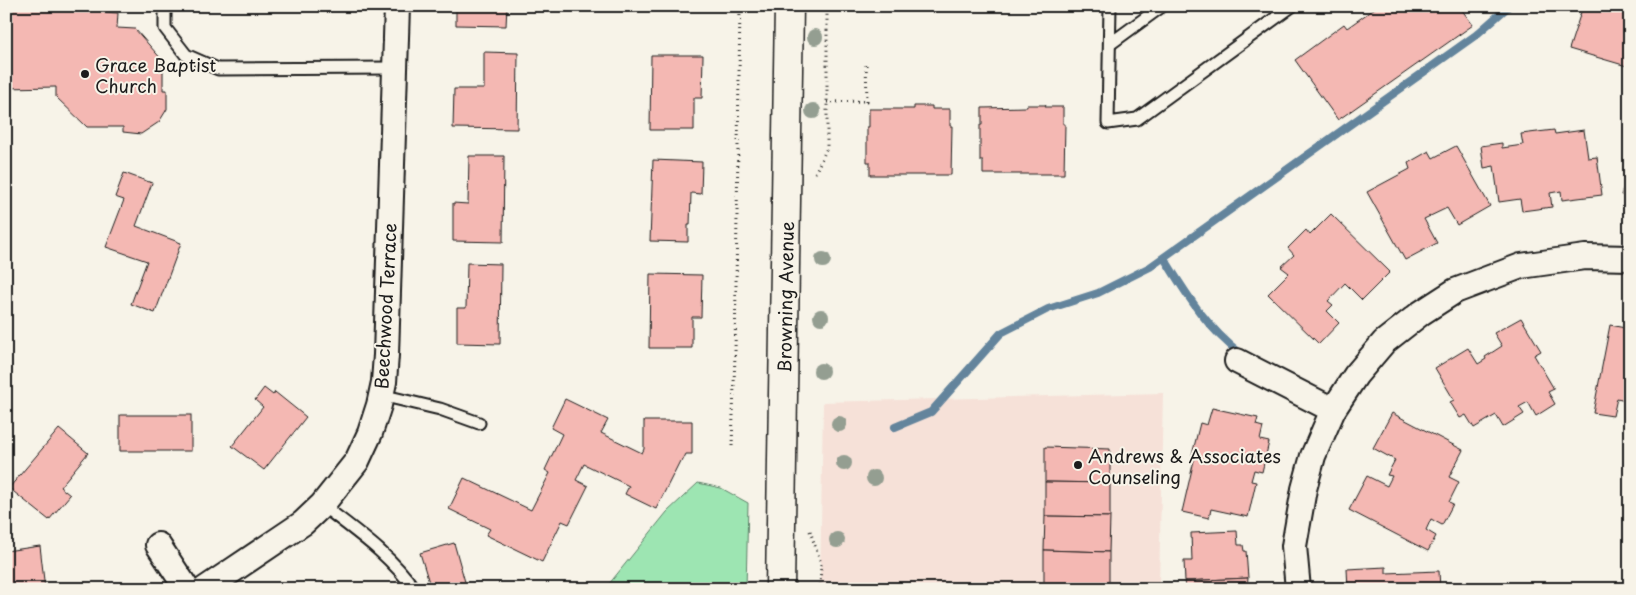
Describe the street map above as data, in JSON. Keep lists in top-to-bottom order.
{
  "streets": {
    "street": ["Browning Avenue", "Beechwood Terrace"]
  },
  "places": ["Grace Baptist Church", "Andrews & Associates Counseling"]
}
